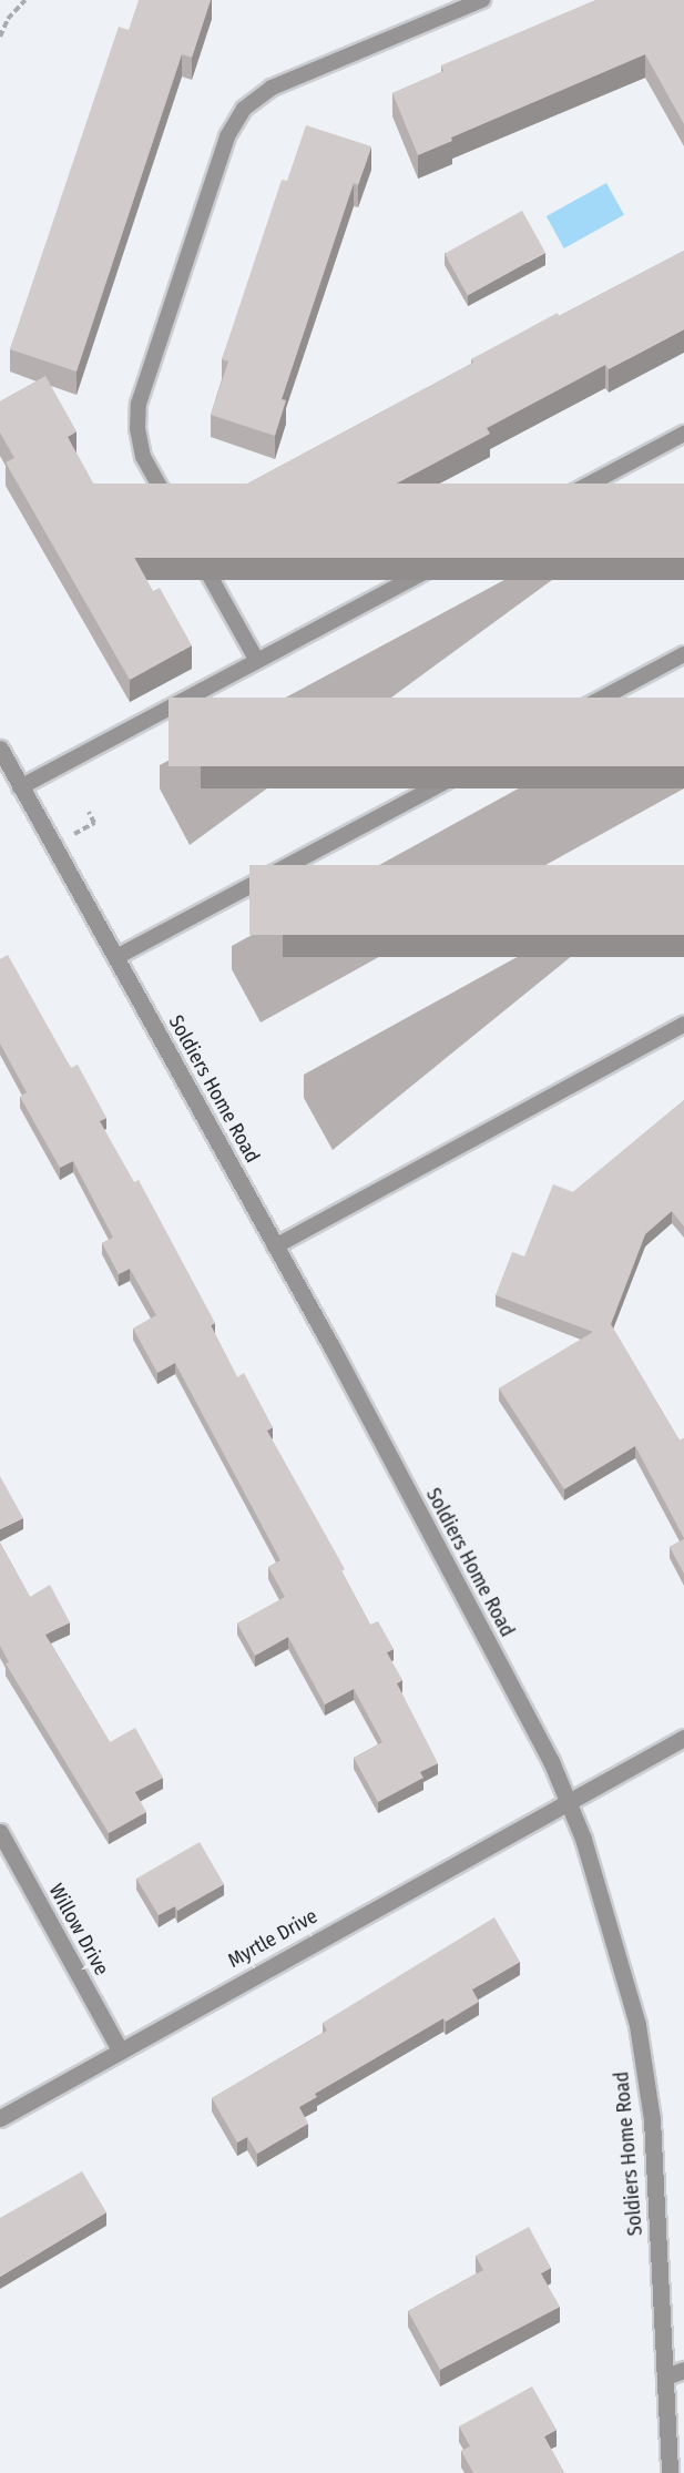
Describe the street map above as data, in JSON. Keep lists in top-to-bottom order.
{
  "streets": {
    "street": ["Soldiers Home Road", "Willow Drive", "Myrtle Drive"]
  },
  "crossings": [
    ["Soldiers Home Road", "Myrtle Drive"],
    ["Willow Drive", "Myrtle Drive"]
  ]
}
